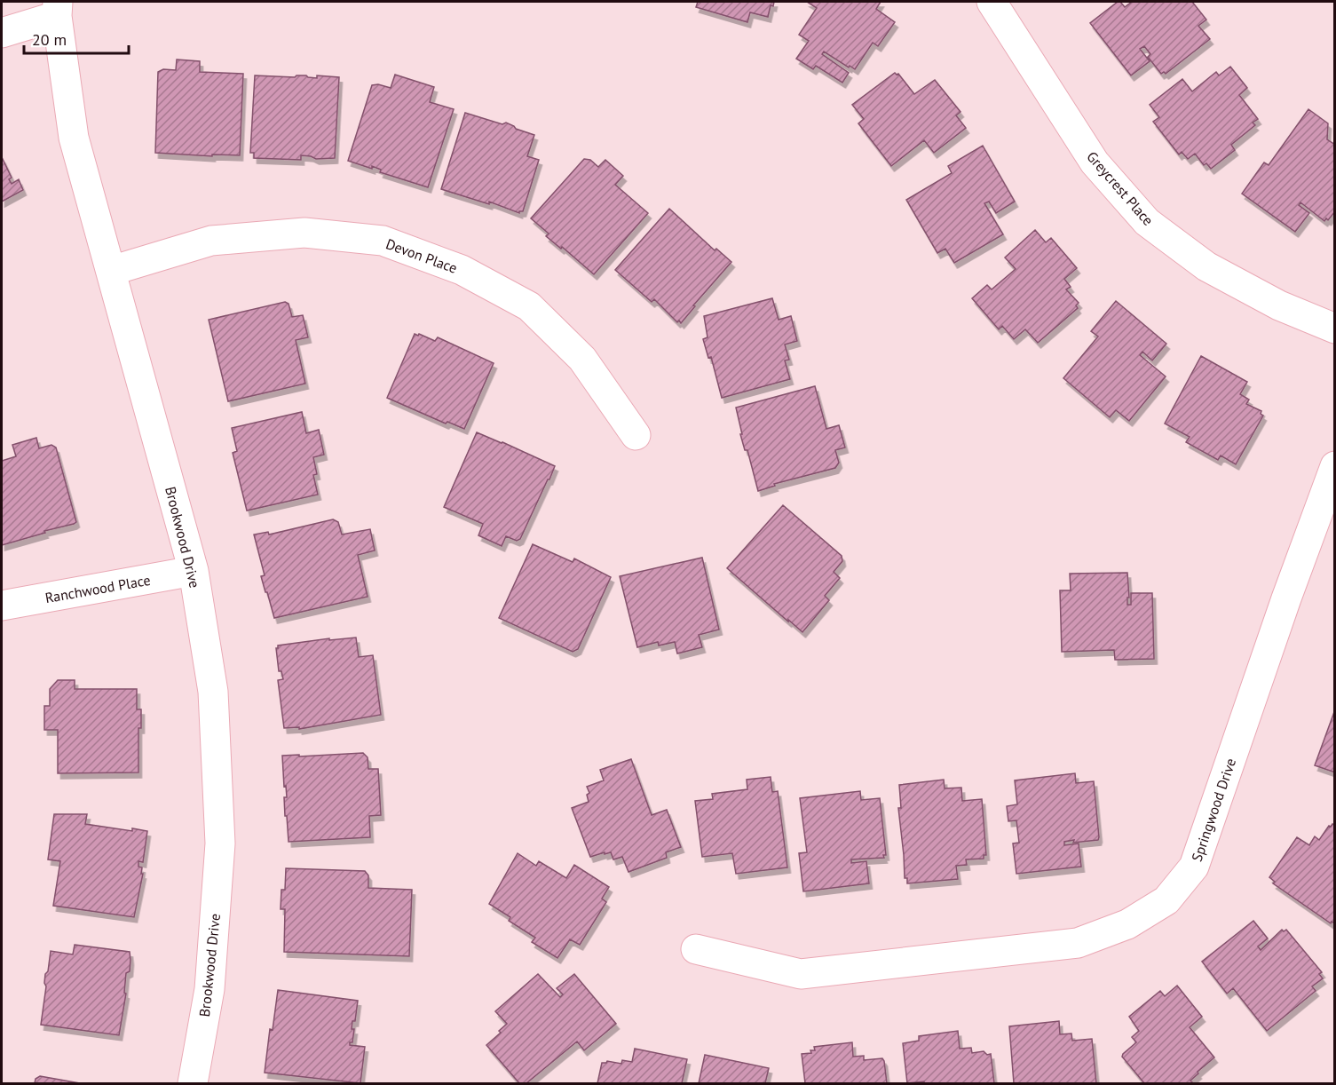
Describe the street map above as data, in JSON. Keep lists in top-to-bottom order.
{
  "streets": {
    "street": [
      "Greycrest Place",
      "Devon Place",
      "Brookwood Drive",
      "Ranchwood Place",
      "Springwood Drive"
    ]
  },
  "crossings": [
    ["Devon Place", "Brookwood Drive"],
    ["Brookwood Drive", "Ranchwood Place"]
  ],
  "scale_bar": "20 m"
}
